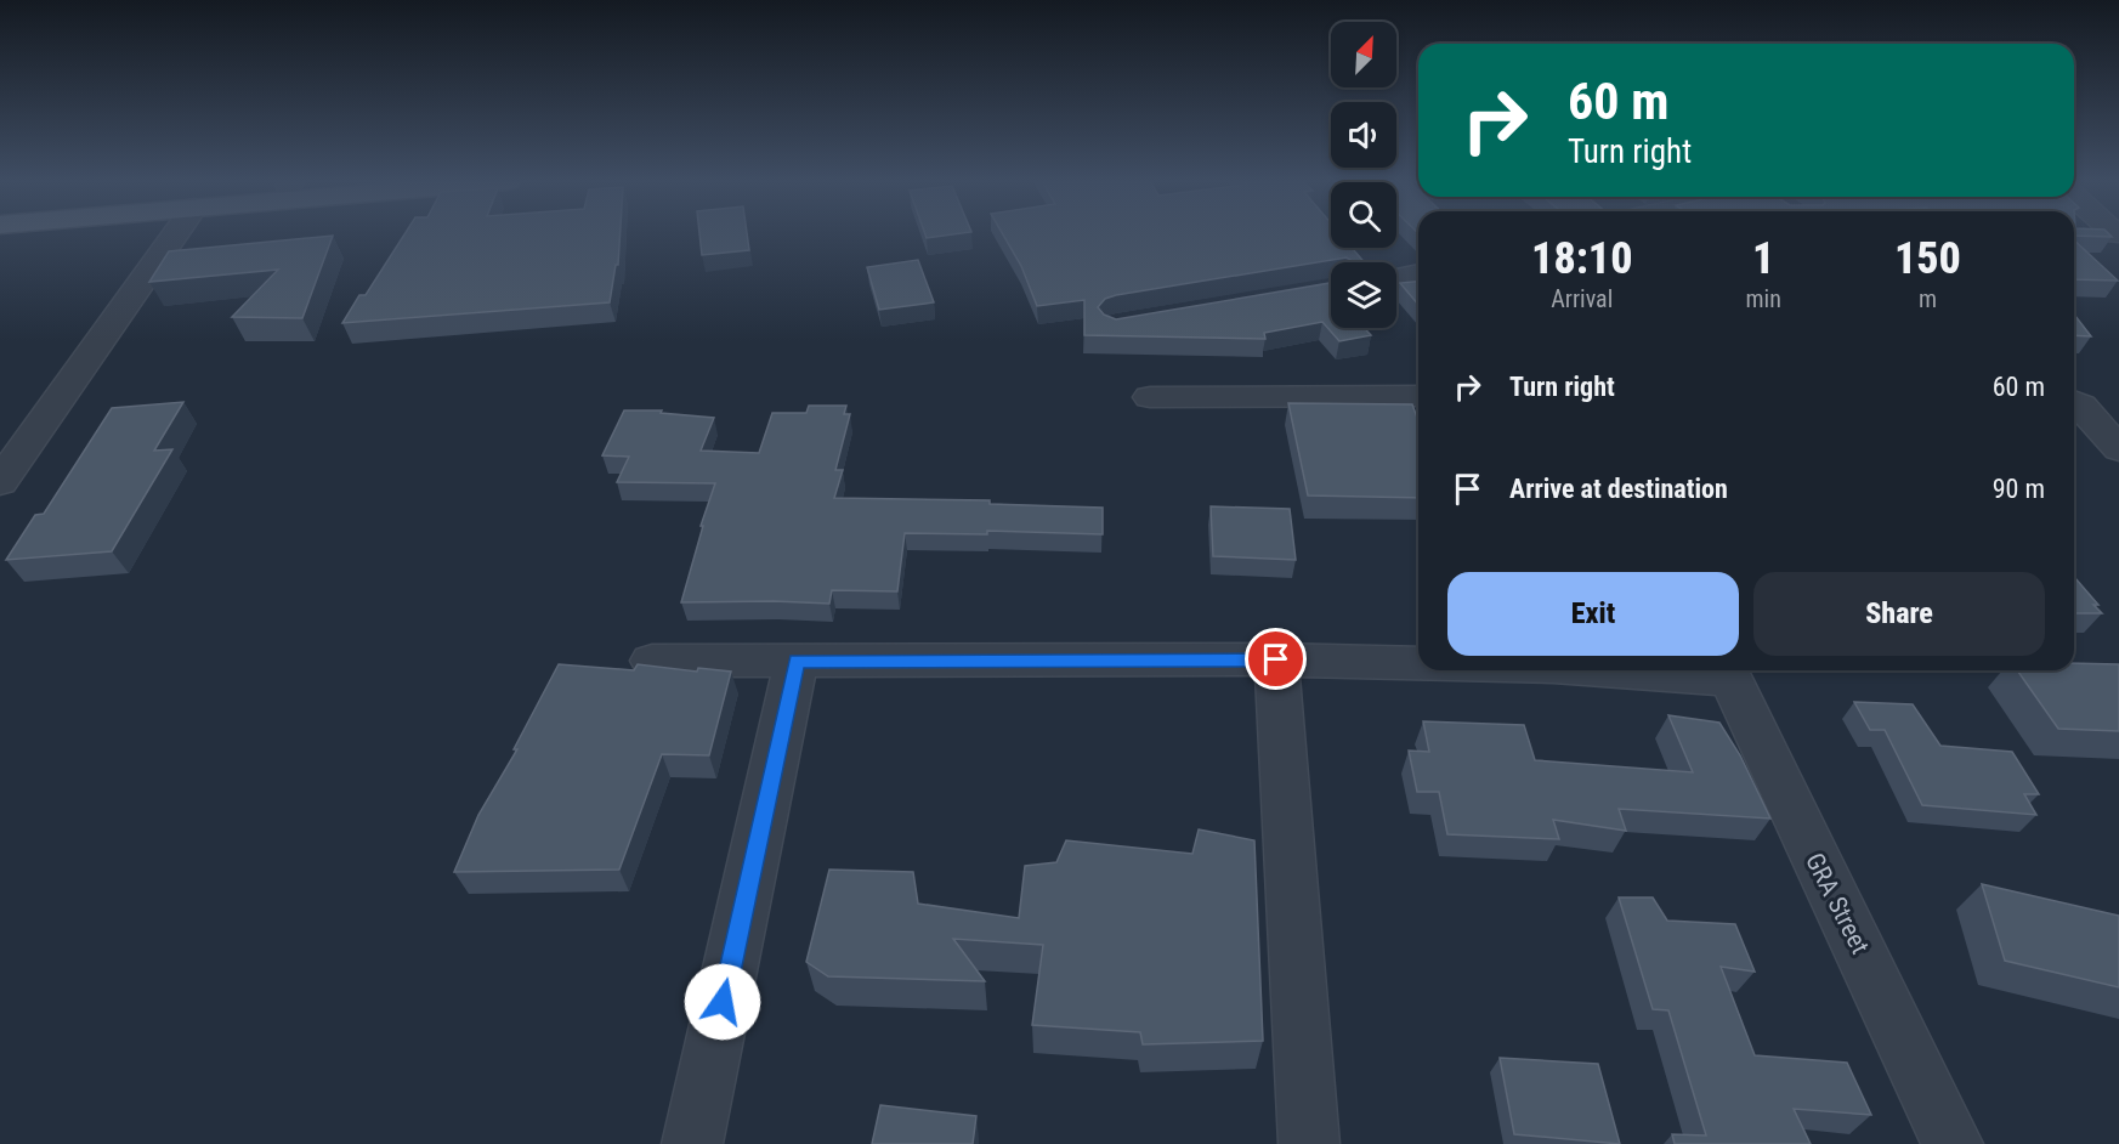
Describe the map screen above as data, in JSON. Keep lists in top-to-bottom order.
{
  "streets": {
    "street": ["GRA Street"]
  },
  "north": "top right",
  "page": {
    "turn": ["60 m", "Turn right"],
    "eta": [
      "18:10",
      "Arrival",
      "1",
      "min",
      "150",
      "m"
    ],
    "list": [
      {
        "name": "Turn right",
        "value": "60 m"
      },
      {
        "name": "Arrive at destination",
        "value": "90 m"
      }
    ],
    "buttons": ["Exit", "Share"]
  }
}
